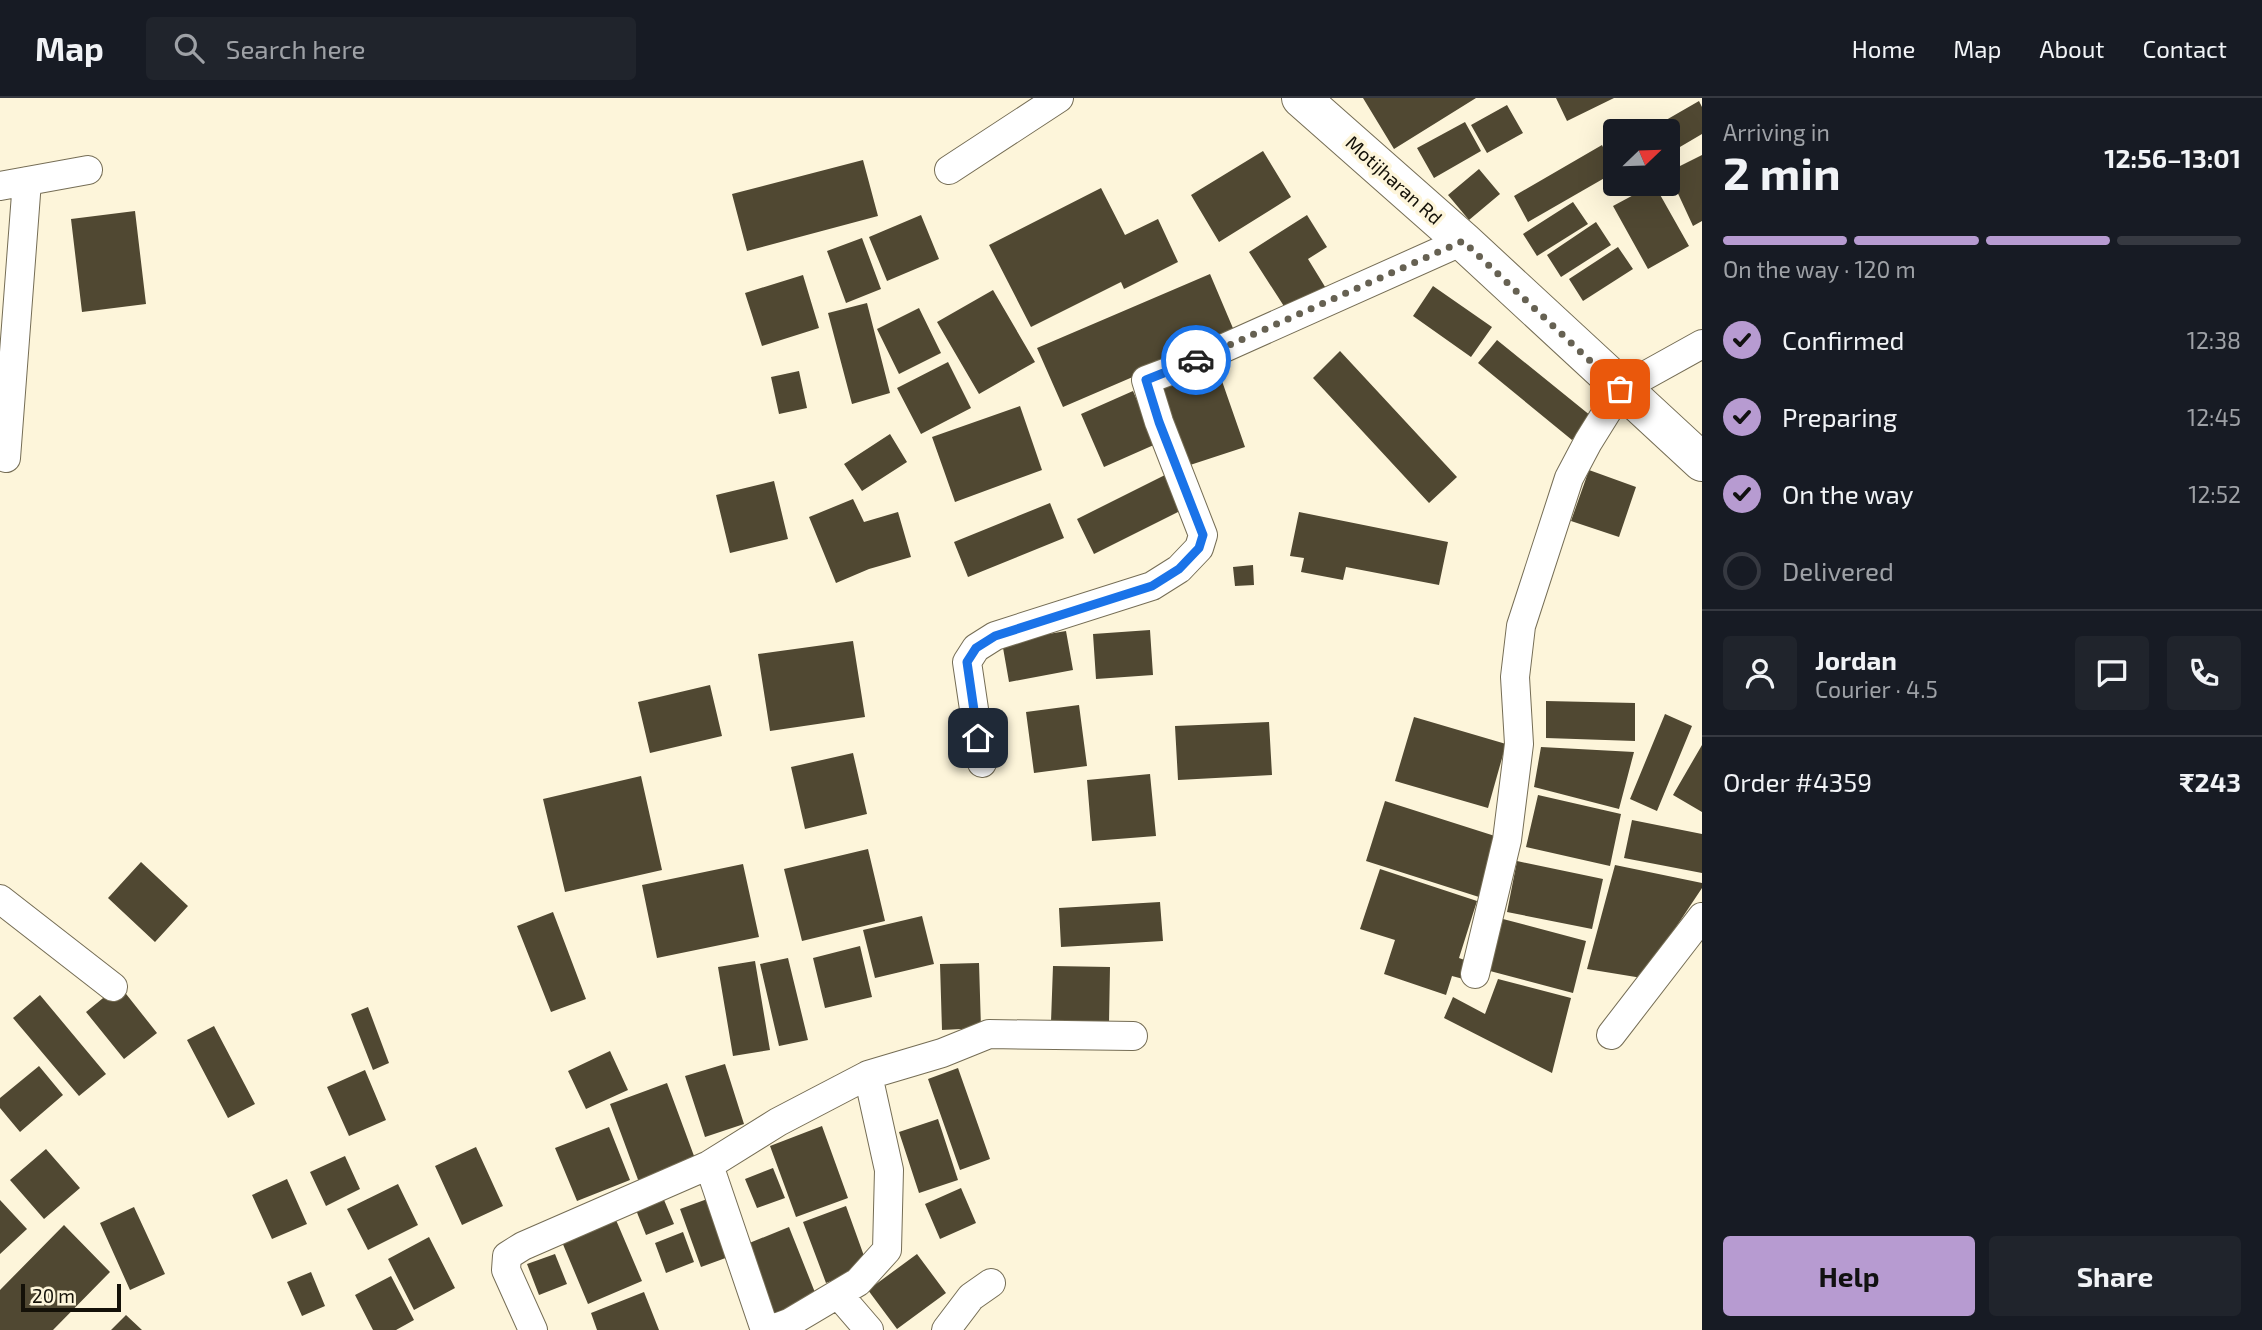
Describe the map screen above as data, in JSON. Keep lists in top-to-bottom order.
{
  "streets": {
    "main road": ["Motijharan Rd"]
  },
  "scale_bar": "20 m",
  "north": "top right",
  "page": {
    "header": "Map",
    "search": "Search here",
    "nav": [
      "Home",
      "Map",
      "About",
      "Contact"
    ],
    "heading": ["2 min", "Arriving in", "12:56–13:01"],
    "panel": [
      "Jordan",
      "Courier · 4.5",
      "Order #4359",
      "₹243"
    ],
    "bar": "On the way · 120 m",
    "list": [
      ["Confirmed", "12:38"],
      ["Preparing", "12:45"],
      ["On the way", "12:52"],
      "Delivered"
    ],
    "buttons": ["Help", "Share"],
    "scale": "20 m"
  }
}
